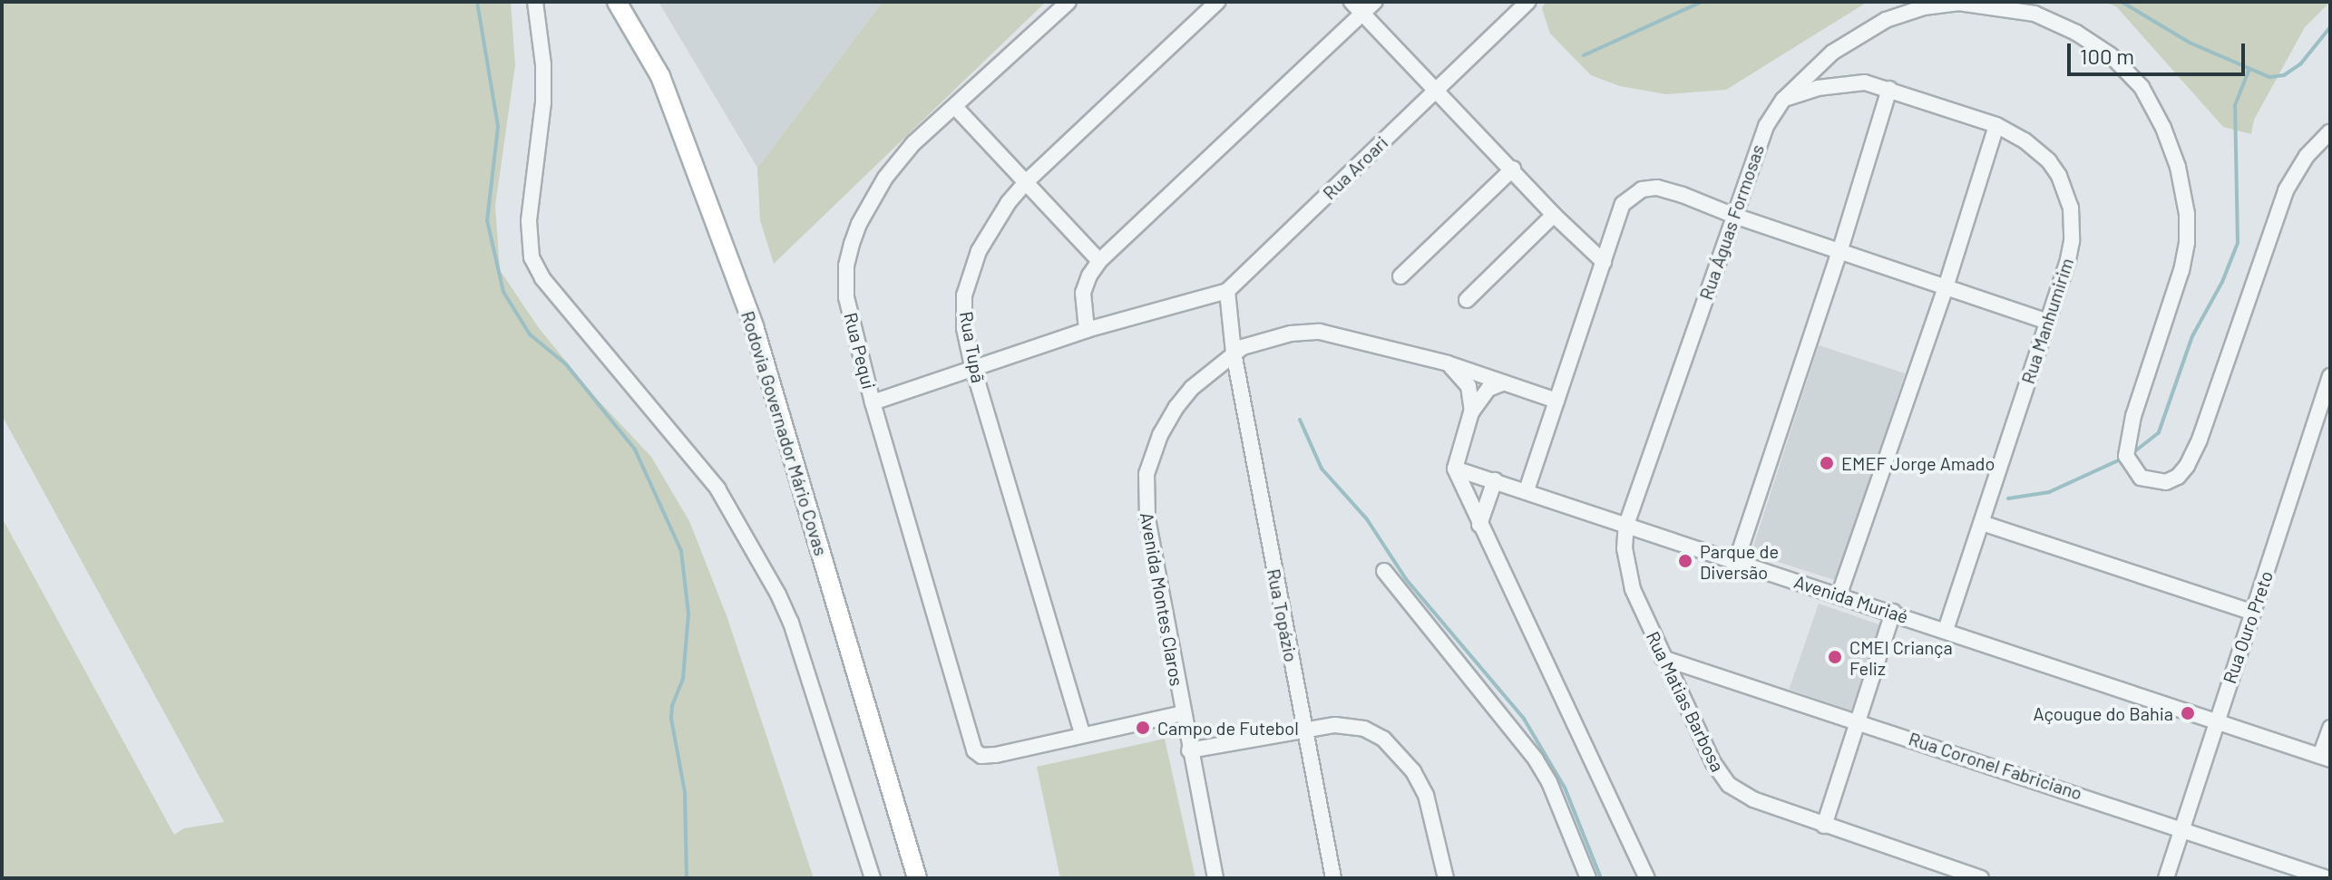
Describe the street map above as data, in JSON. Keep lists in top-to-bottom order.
{
  "streets": {
    "main road": ["Rodovia Governador Mário Covas"],
    "street": [
      "Rua Aroari",
      "Rua Águas Formosas",
      "Rua Manhumirim",
      "Rua Tupã",
      "Rua Pequi",
      "Avenida Montes Claros",
      "Avenida Muriaé",
      "Rua Topázio",
      "Rua Ouro Preto",
      "Rua Matias Barbosa",
      "Rua Coronel Fabriciano"
    ]
  },
  "crossings": [
    ["Rua Águas Formosas", "Rua Manhumirim"],
    ["Rua Águas Formosas", "Avenida Muriaé"],
    ["Rua Águas Formosas", "Rua Matias Barbosa"],
    ["Rua Manhumirim", "Avenida Muriaé"],
    ["Rua Tupã", "Rua Pequi"],
    ["Avenida Montes Claros", "Rua Topázio"],
    ["Avenida Muriaé", "Rua Ouro Preto"],
    ["Avenida Muriaé", "Rua Matias Barbosa"],
    ["Rua Ouro Preto", "Rua Coronel Fabriciano"],
    ["Rua Matias Barbosa", "Rua Coronel Fabriciano"]
  ],
  "places": [
    "EMEF Jorge Amado",
    "Parque de Diversão",
    "CMEI Criança Feliz",
    "Açougue do Bahia",
    "Campo de Futebol"
  ],
  "scale_bar": "100 m"
}
